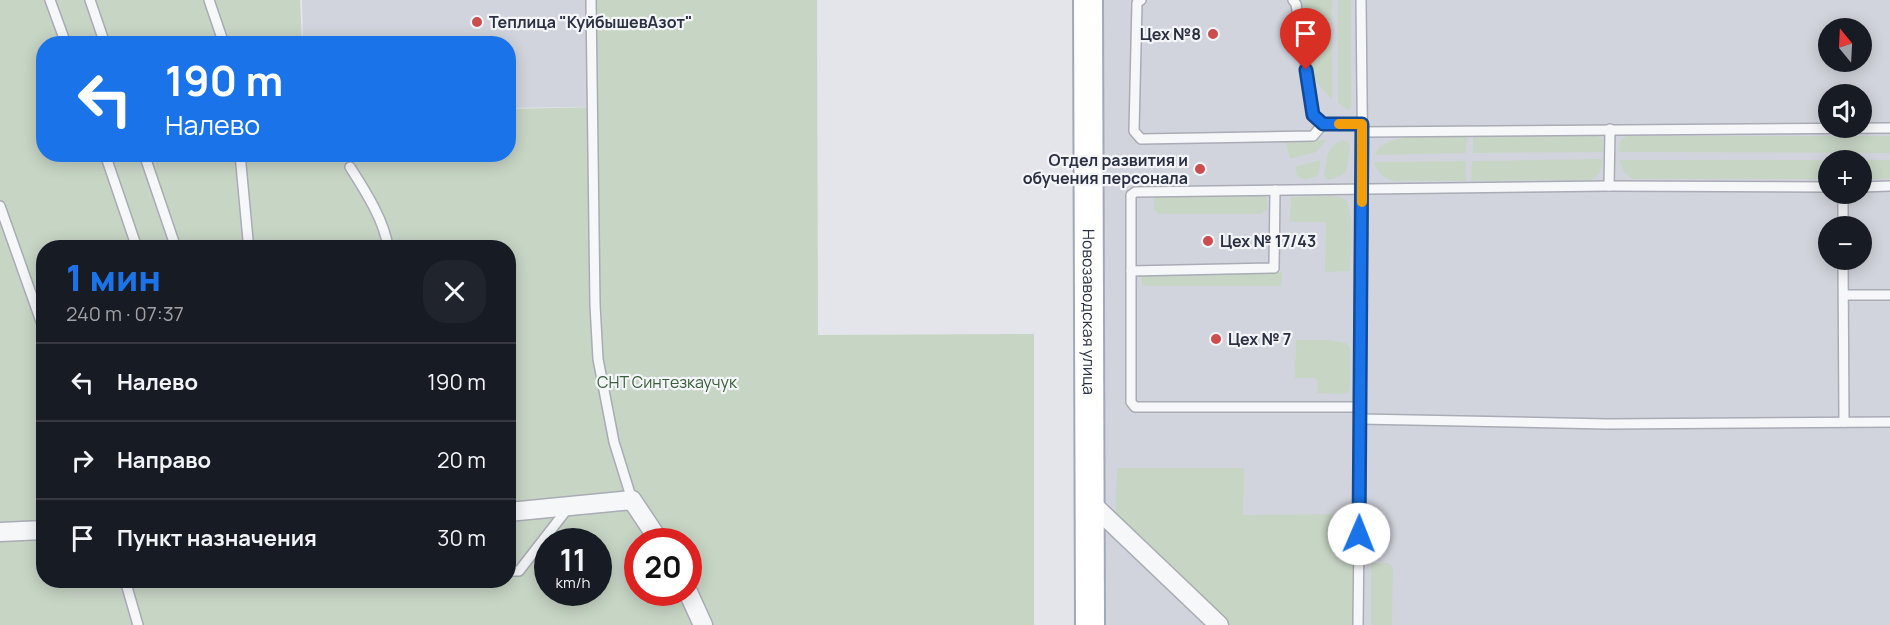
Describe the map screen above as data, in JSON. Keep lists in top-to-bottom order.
{
  "streets": {
    "main road": ["Новозаводская улица"]
  },
  "parks": ["СНТ Синтезкаучук"],
  "places": [
    "Теплица \"КуйбышевАзот\"",
    "Цех №8",
    "Отдел развития и обучения персонала",
    "Цех № 17/43",
    "Цех № 7"
  ],
  "north": "top",
  "page": {
    "map_buttons": ["+", "−"],
    "turn": ["190 m", "Налево"],
    "heading": ["1 мин", "240 m · 07:37"],
    "list": [
      {
        "name": "Налево",
        "value": "190 m"
      },
      {
        "name": "Направо",
        "value": "20 m"
      },
      {
        "name": "Пункт назначения",
        "value": "30 m"
      }
    ],
    "speed": "11 km/h",
    "limit": "20"
  }
}
